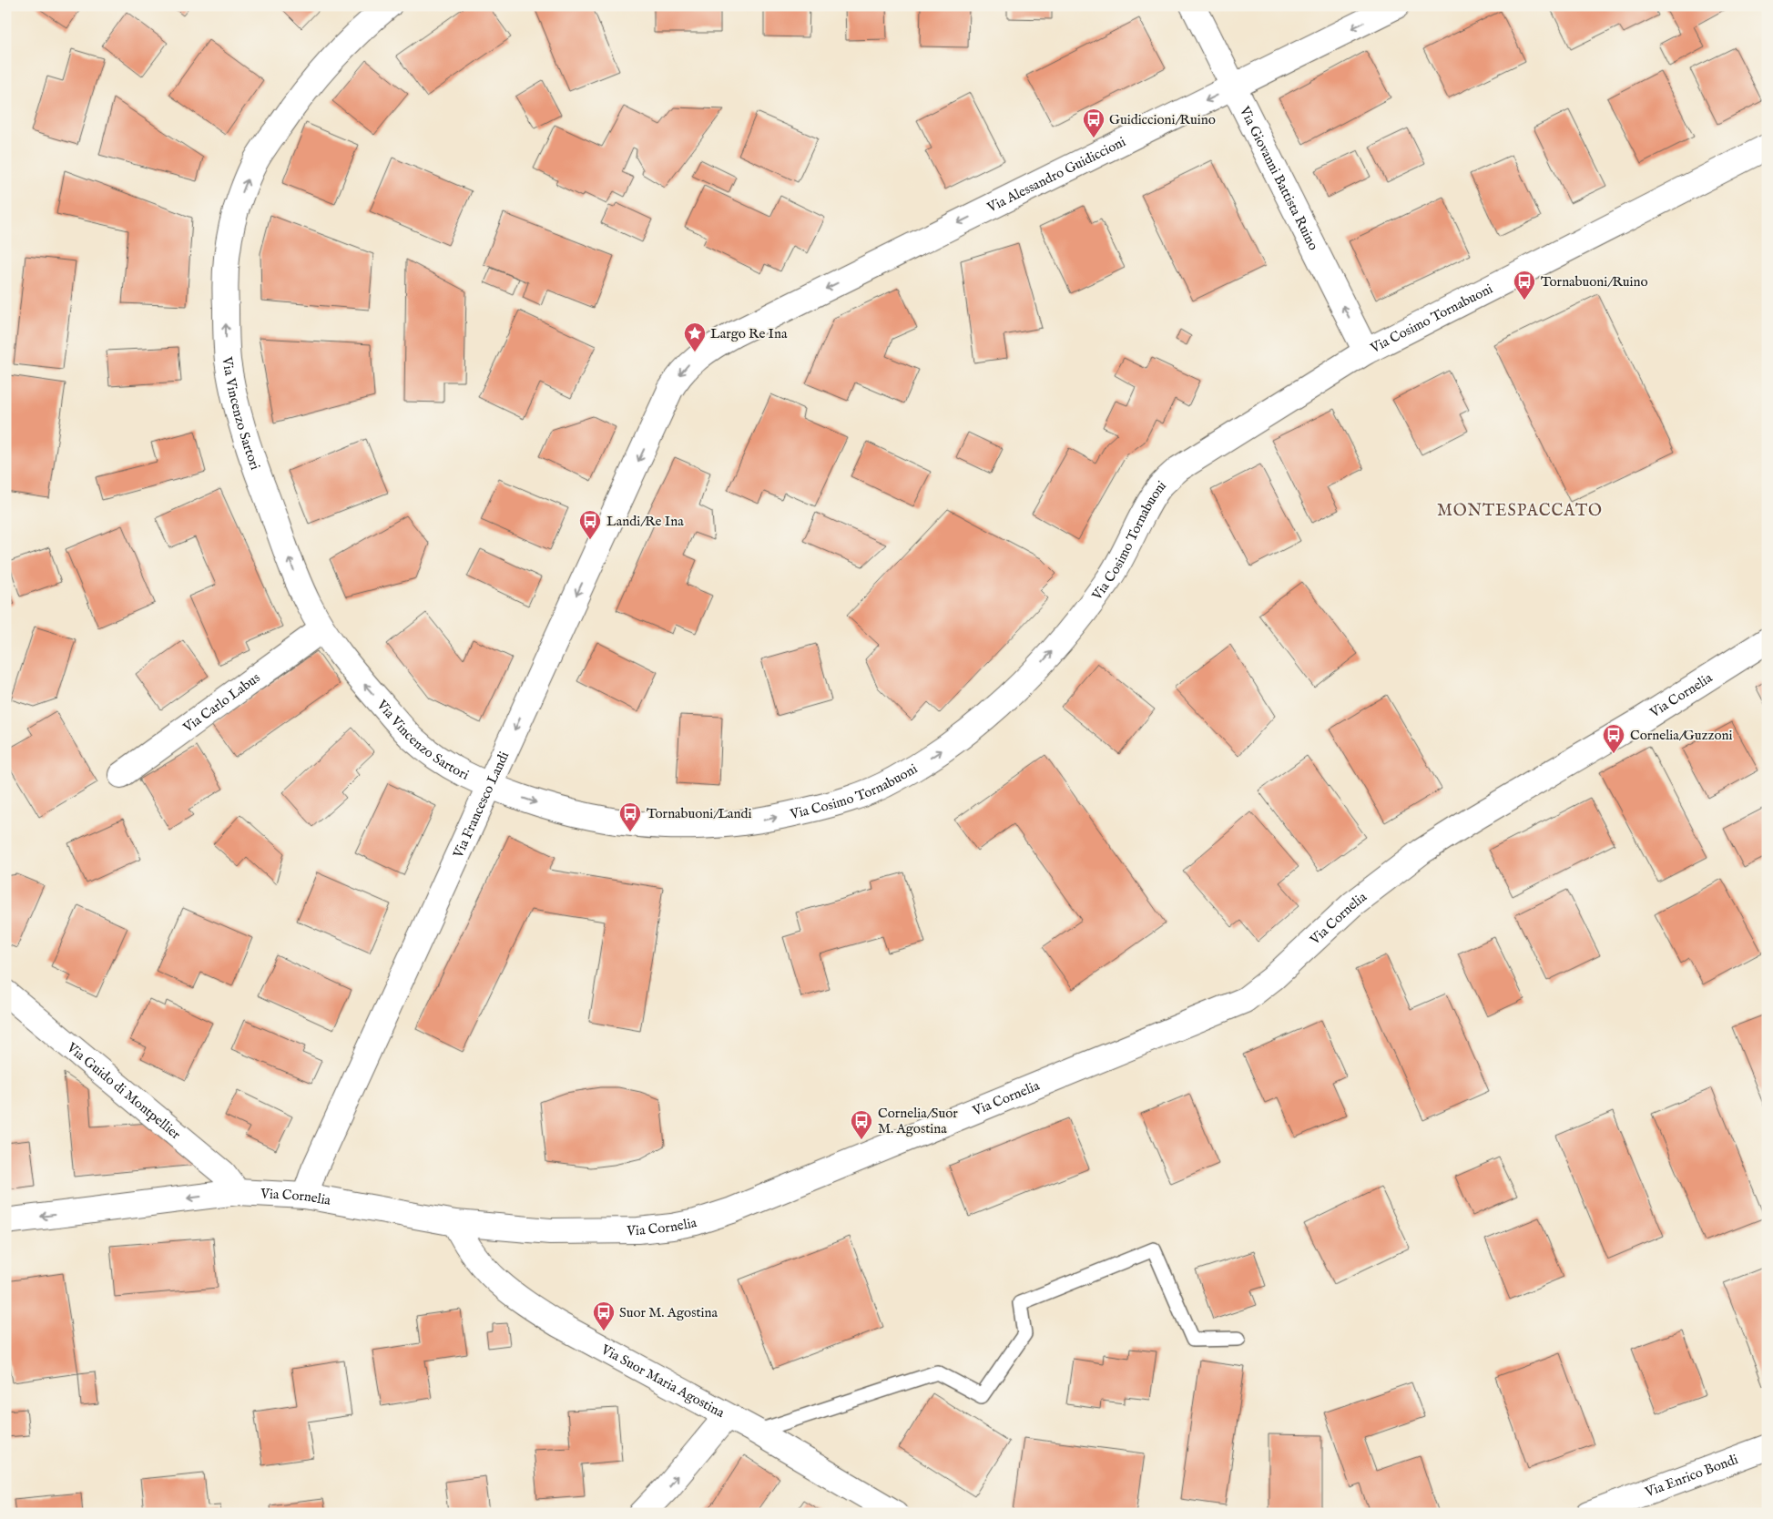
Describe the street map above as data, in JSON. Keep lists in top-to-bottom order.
{
  "streets": {
    "street": [
      "Via Alessandro Guidiccioni",
      "Via Giovanni Battista Ruino",
      "Via Cosimo Tornabuoni",
      "Via Vincenzo Sartori",
      "Via Cornelia",
      "Via Carlo Labus",
      "Via Francesco Landi",
      "Via Guido di Montpellier",
      "Via Suor Maria Agostina",
      "Via Enrico Bondi"
    ]
  },
  "crossings": [
    ["Via Alessandro Guidiccioni", "Via Giovanni Battista Ruino"],
    ["Via Alessandro Guidiccioni", "Via Francesco Landi"],
    ["Via Giovanni Battista Ruino", "Via Cosimo Tornabuoni"],
    ["Via Cosimo Tornabuoni", "Via Vincenzo Sartori"],
    ["Via Cosimo Tornabuoni", "Via Francesco Landi"],
    ["Via Vincenzo Sartori", "Via Carlo Labus"],
    ["Via Vincenzo Sartori", "Via Francesco Landi"],
    ["Via Cornelia", "Via Francesco Landi"],
    ["Via Cornelia", "Via Guido di Montpellier"],
    ["Via Cornelia", "Via Suor Maria Agostina"]
  ],
  "one_way": [
    "Via Alessandro Guidiccioni",
    "Via Giovanni Battista Ruino",
    "Via Cosimo Tornabuoni",
    "Via Vincenzo Sartori",
    "Via Francesco Landi"
  ],
  "districts": ["MONTESPACCATO"],
  "places": {
    "bus stop": [
      "Guidiccioni/Ruino",
      "Tornabuoni/Ruino",
      "Landi/Re Ina",
      "Cornelia/Guzzoni",
      "Tornabuoni/Landi",
      "Cornelia/Suor M. Agostina",
      "Suor M. Agostina"
    ],
    "place": ["Largo Re Ina"]
  }
}
